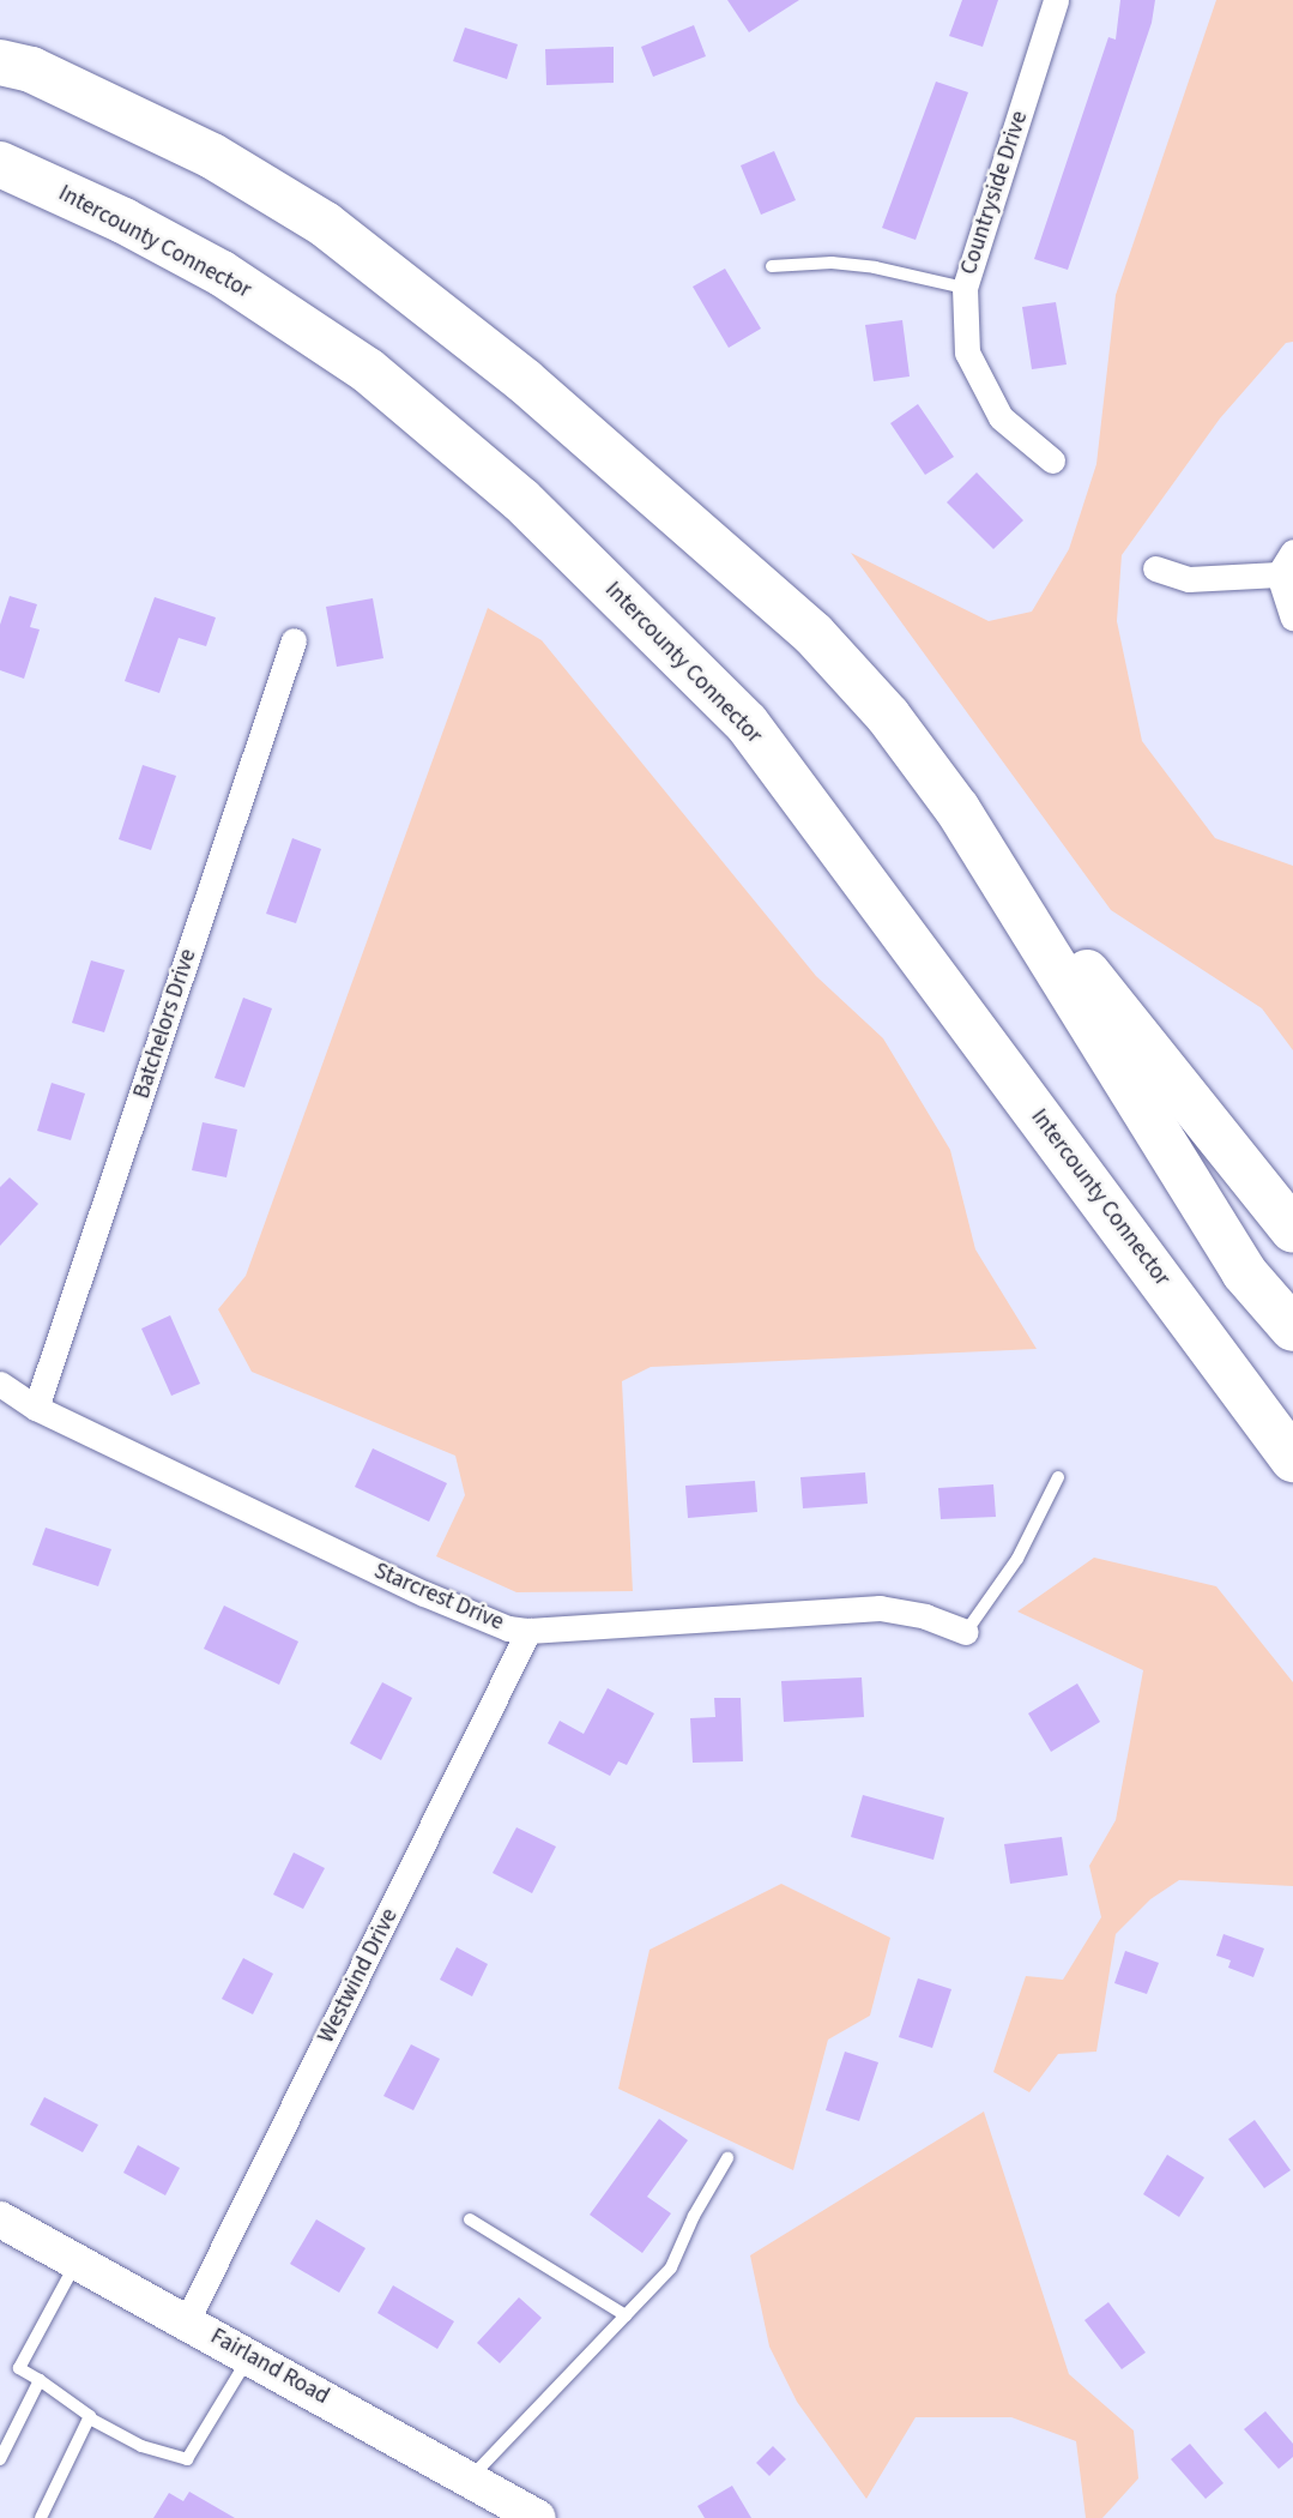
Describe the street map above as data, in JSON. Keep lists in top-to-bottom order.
{
  "streets": {
    "highway": ["Intercounty Connector"],
    "main road": ["Fairland Road"],
    "street": [
      "Countryside Drive",
      "Batchelors Drive",
      "Starcrest Drive",
      "Westwind Drive"
    ]
  },
  "crossings": [
    ["Batchelors Drive", "Starcrest Drive"],
    ["Starcrest Drive", "Westwind Drive"],
    ["Westwind Drive", "Fairland Road"]
  ]
}
